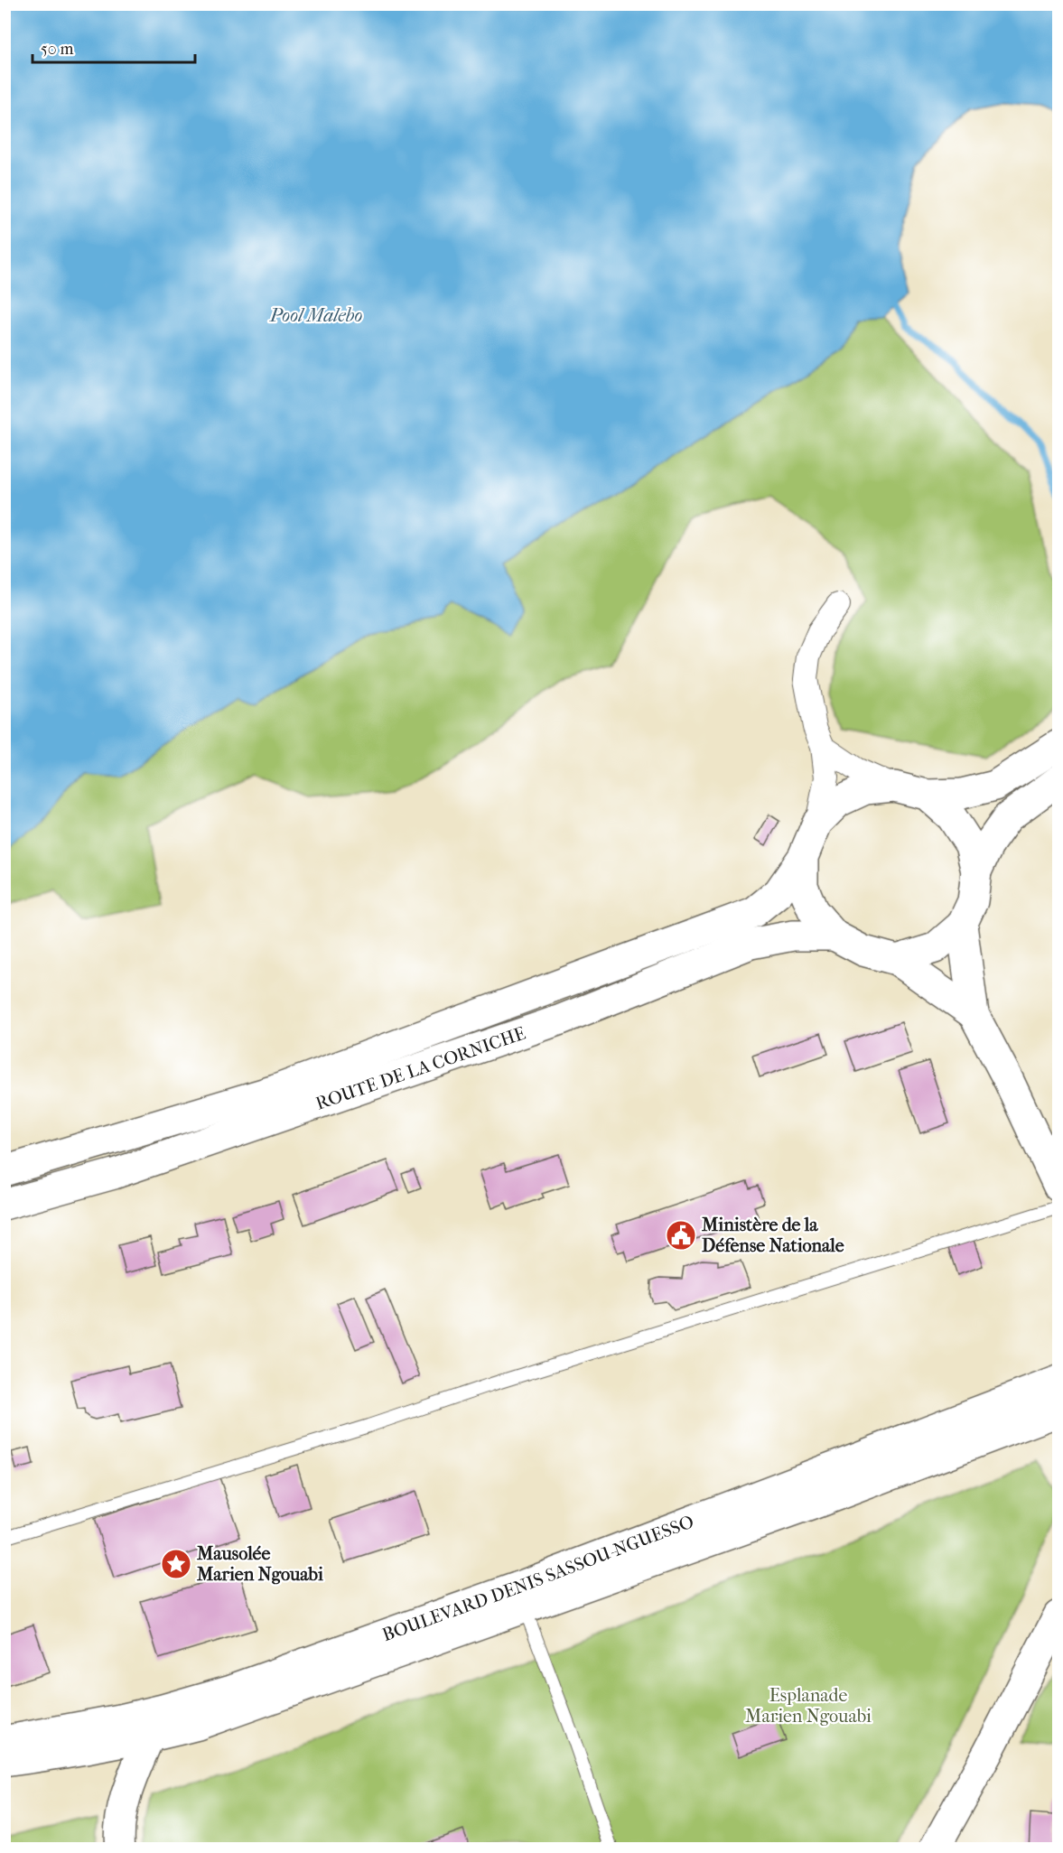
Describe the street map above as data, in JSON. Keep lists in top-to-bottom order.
{
  "streets": {
    "main road": ["ROUTE DE LA CORNICHE", "BOULEVARD DENIS SASSOU-NGUESSO"]
  },
  "water": ["Pool Malebo"],
  "parks": ["Esplanade Marien Ngouabi"],
  "places": {
    "public building": ["Ministère de la Défense Nationale"],
    "place": ["Mausolée Marien Ngouabi"]
  },
  "scale_bar": "50 m"
}
